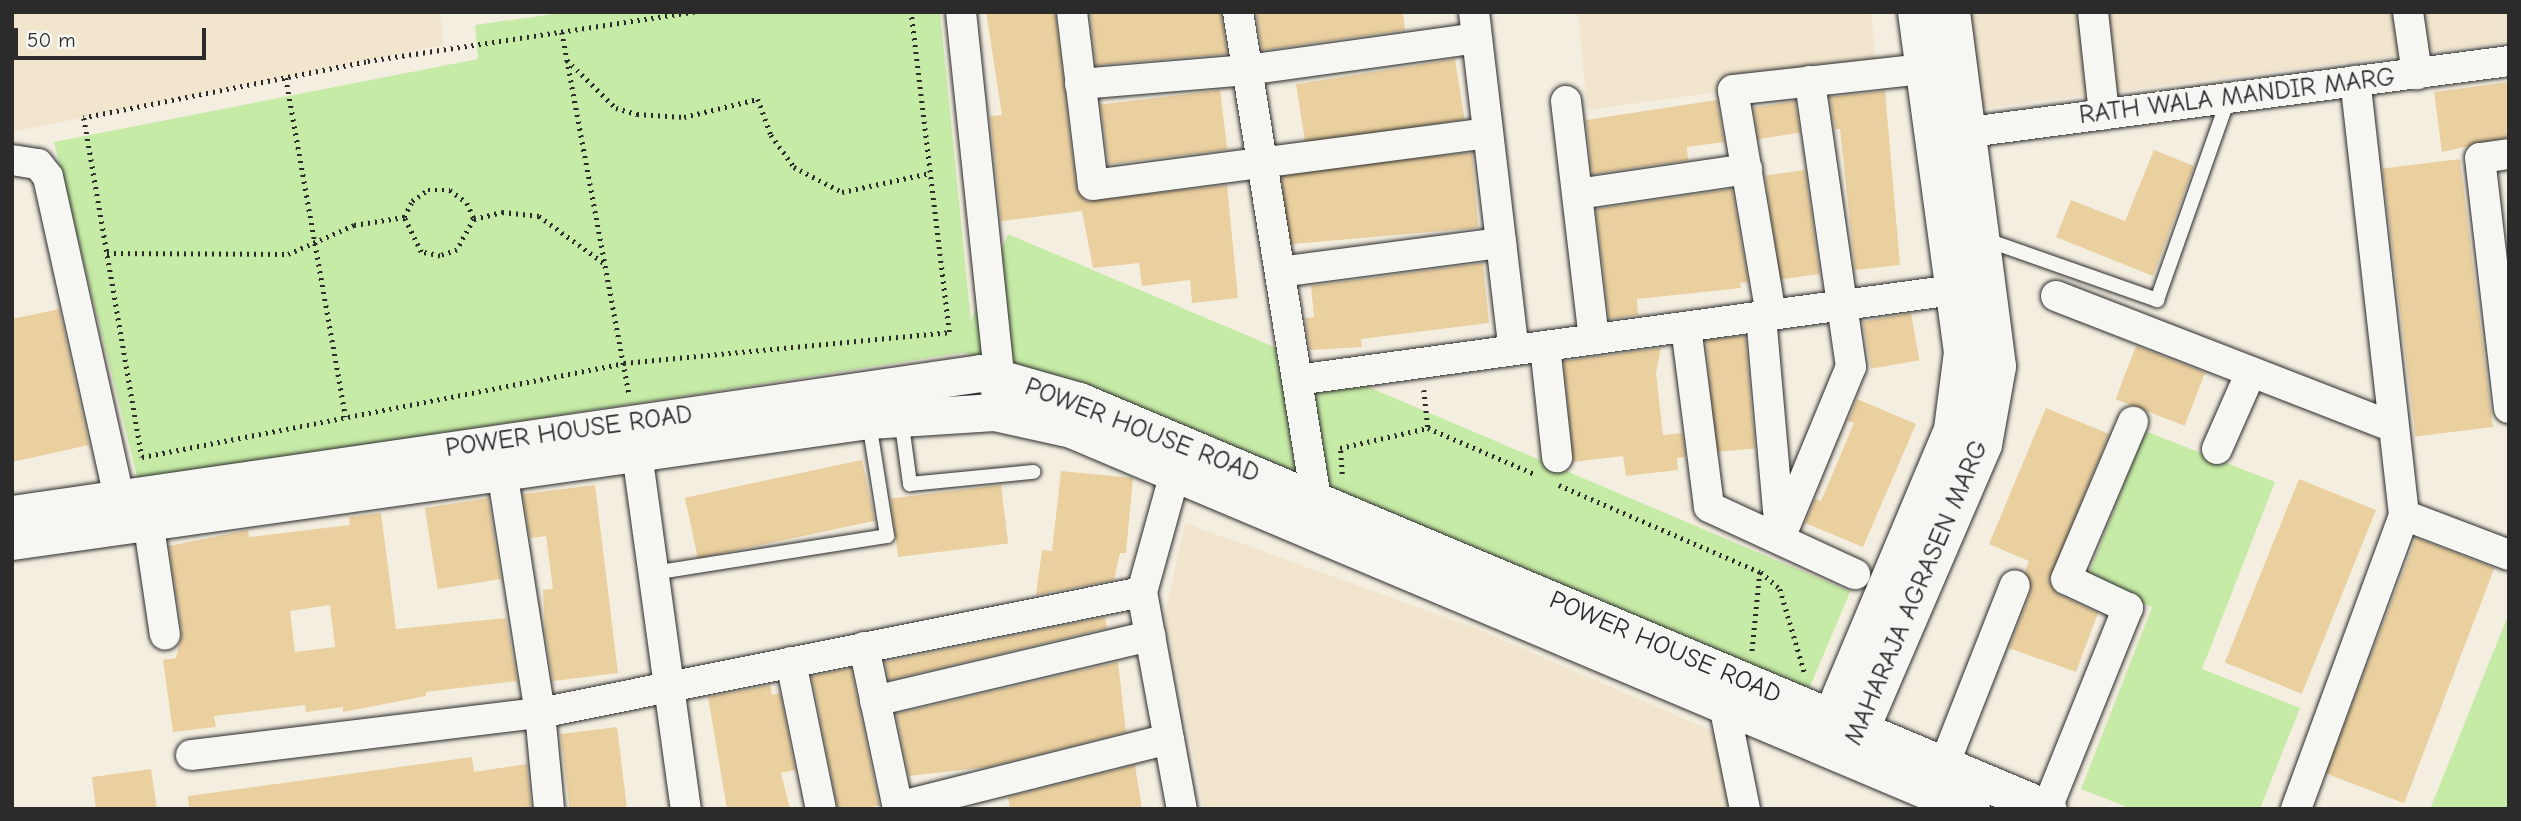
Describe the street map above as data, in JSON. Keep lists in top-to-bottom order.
{
  "streets": {
    "street": ["RATH WALA MANDIR MARG", "POWER HOUSE ROAD", "MAHARAJA AGRASEN MARG"]
  },
  "crossings": [
    ["RATH WALA MANDIR MARG", "MAHARAJA AGRASEN MARG"],
    ["POWER HOUSE ROAD", "MAHARAJA AGRASEN MARG"]
  ],
  "scale_bar": "50 m"
}
